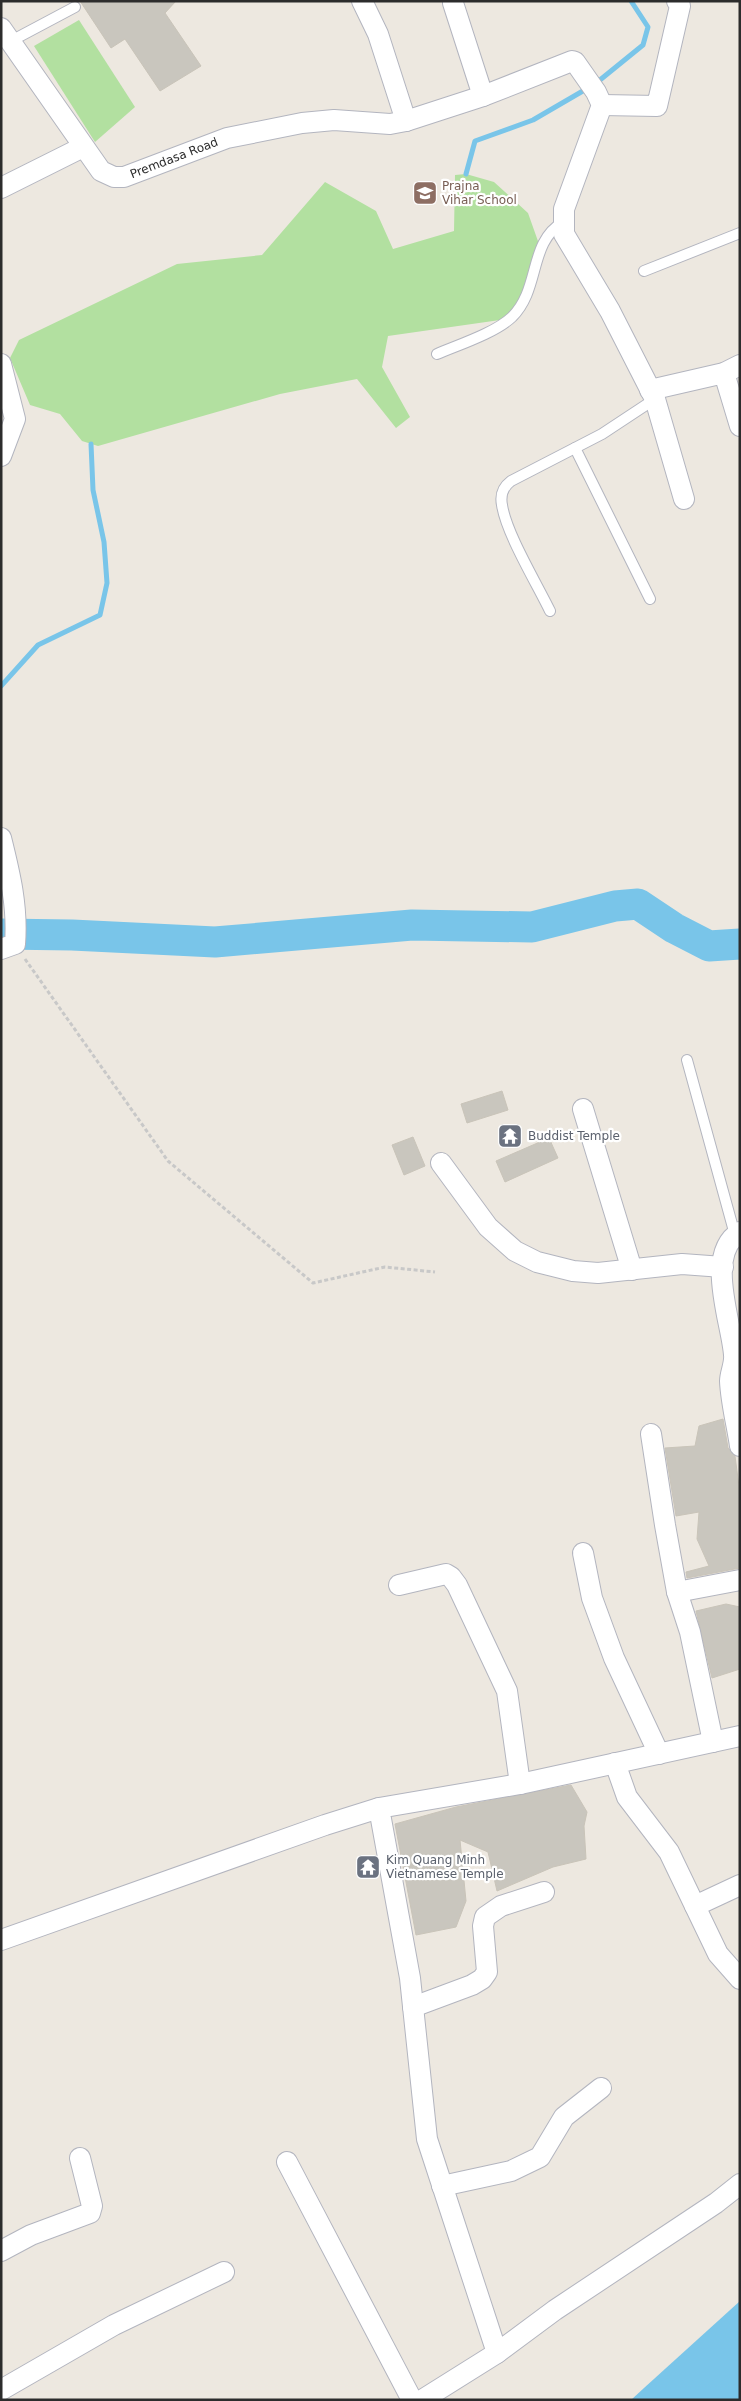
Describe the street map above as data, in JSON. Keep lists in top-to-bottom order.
{
  "streets": {
    "street": ["Premdasa Road"]
  },
  "places": {
    "school or university": ["Prajna Vihar School"],
    "temple": ["Buddist Temple", "Kim Quang Minh Vietnamese Temple"]
  }
}
